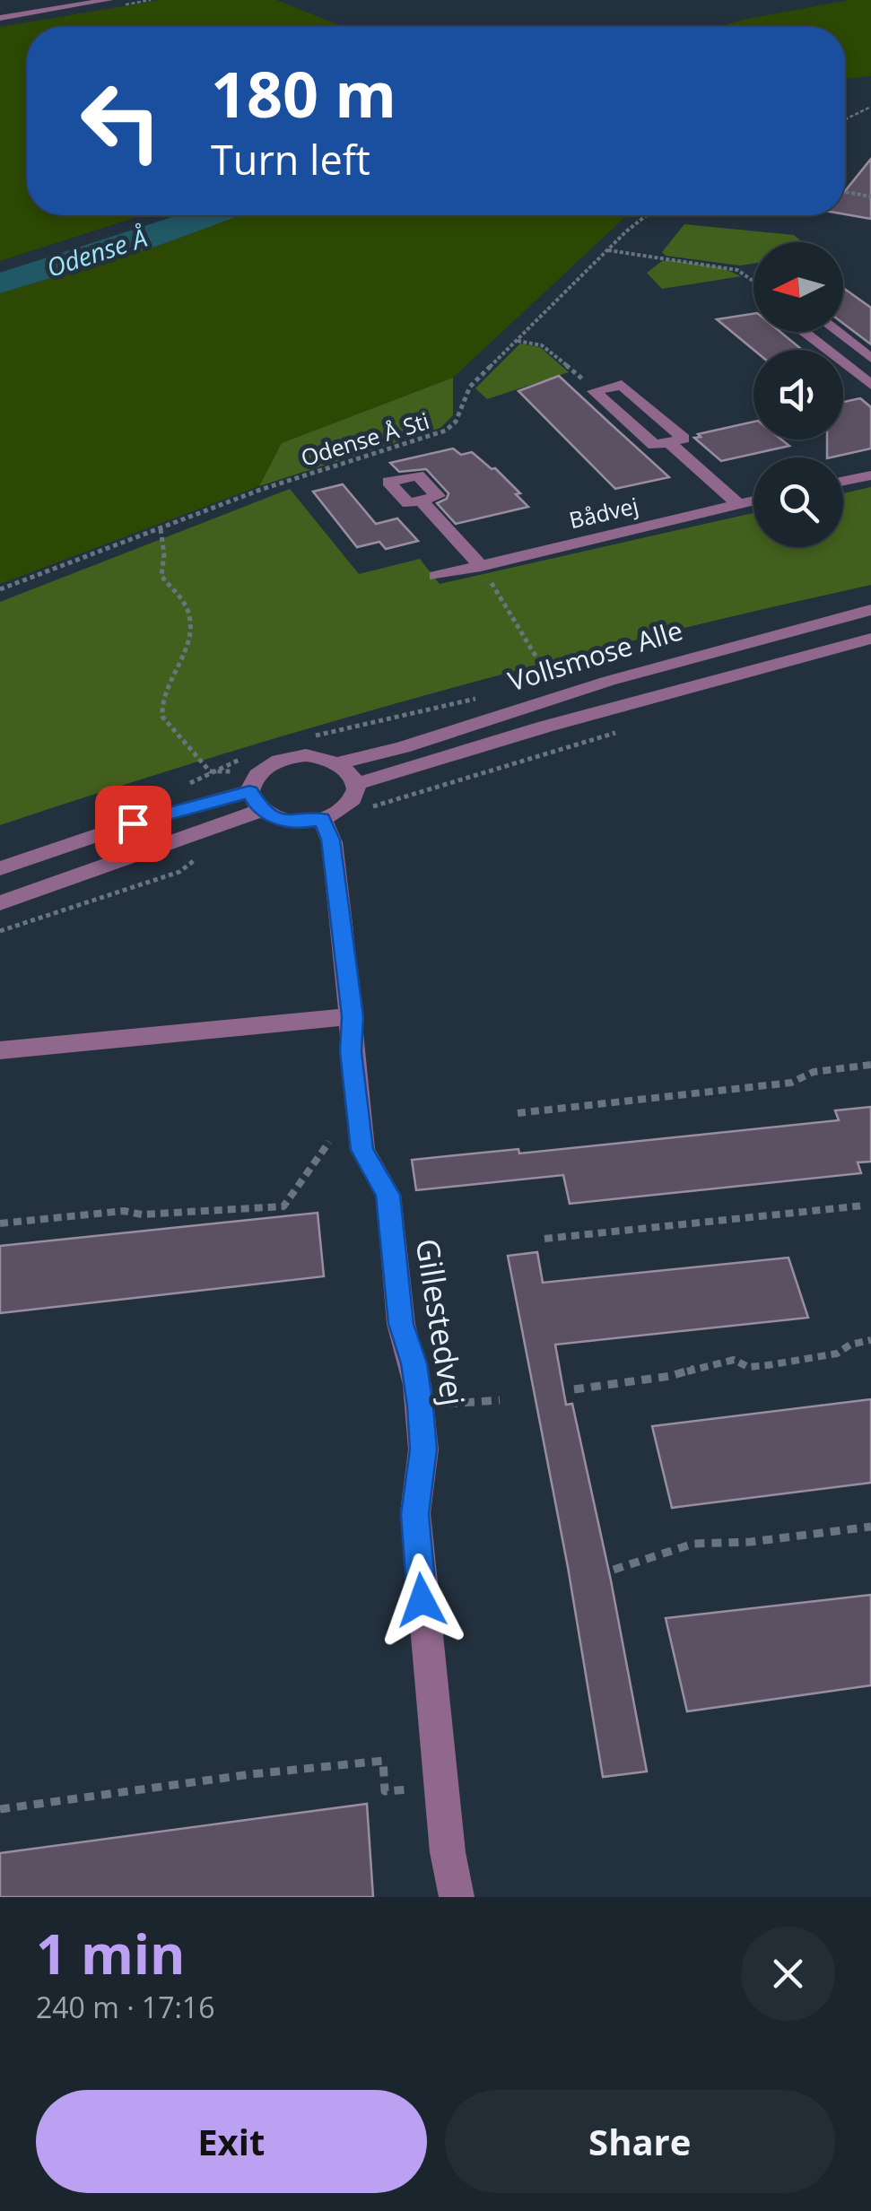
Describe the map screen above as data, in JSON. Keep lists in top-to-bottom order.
{
  "streets": {
    "street": ["Bådvej", "Vollsmose Alle", "Gillestedvej"],
    "path": ["Odense Å Sti"]
  },
  "crossings": [
    ["Vollsmose Alle", "Gillestedvej"]
  ],
  "water": ["Odense Å"],
  "north": "left",
  "page": {
    "turn": ["180 m", "Turn left"],
    "heading": ["1 min", "240 m · 17:16"],
    "buttons": ["Exit", "Share"]
  }
}
